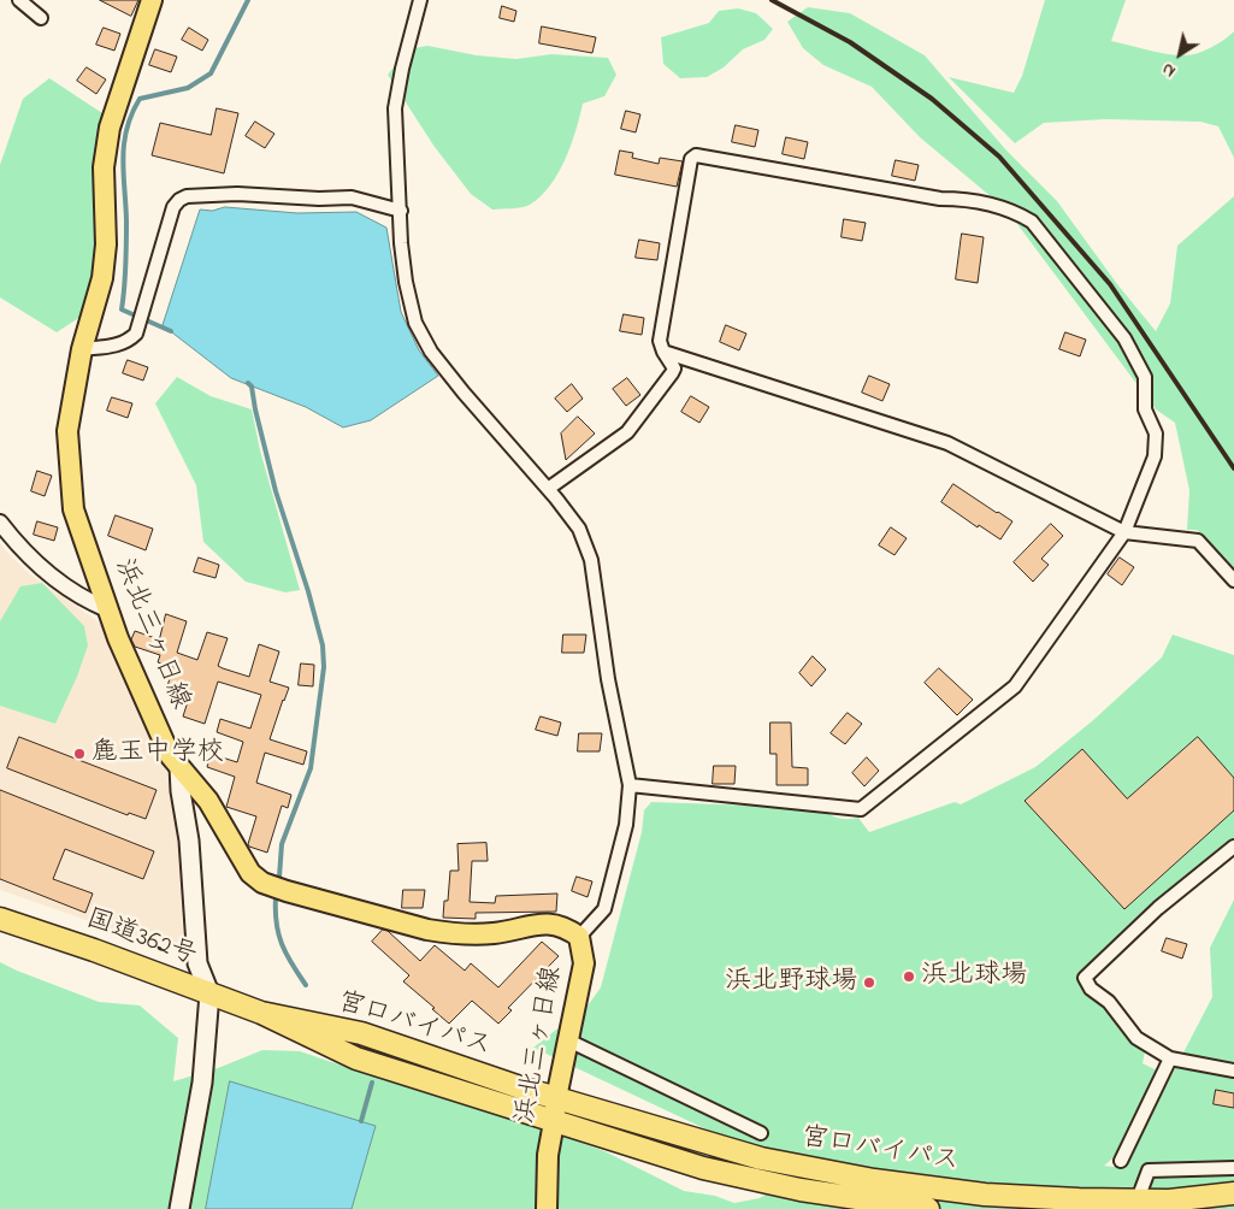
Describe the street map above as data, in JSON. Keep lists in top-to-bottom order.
{
  "streets": {
    "highway": ["国道362号", "宮口バイパス"],
    "main road": ["浜北三ヶ日線"]
  },
  "crossings": [
    ["浜北三ヶ日線", "宮口バイパス"],
    ["国道362号", "宮口バイパス"]
  ],
  "places": ["麁玉中学校", "浜北球場", "浜北野球場"],
  "north": "bottom left"
}
